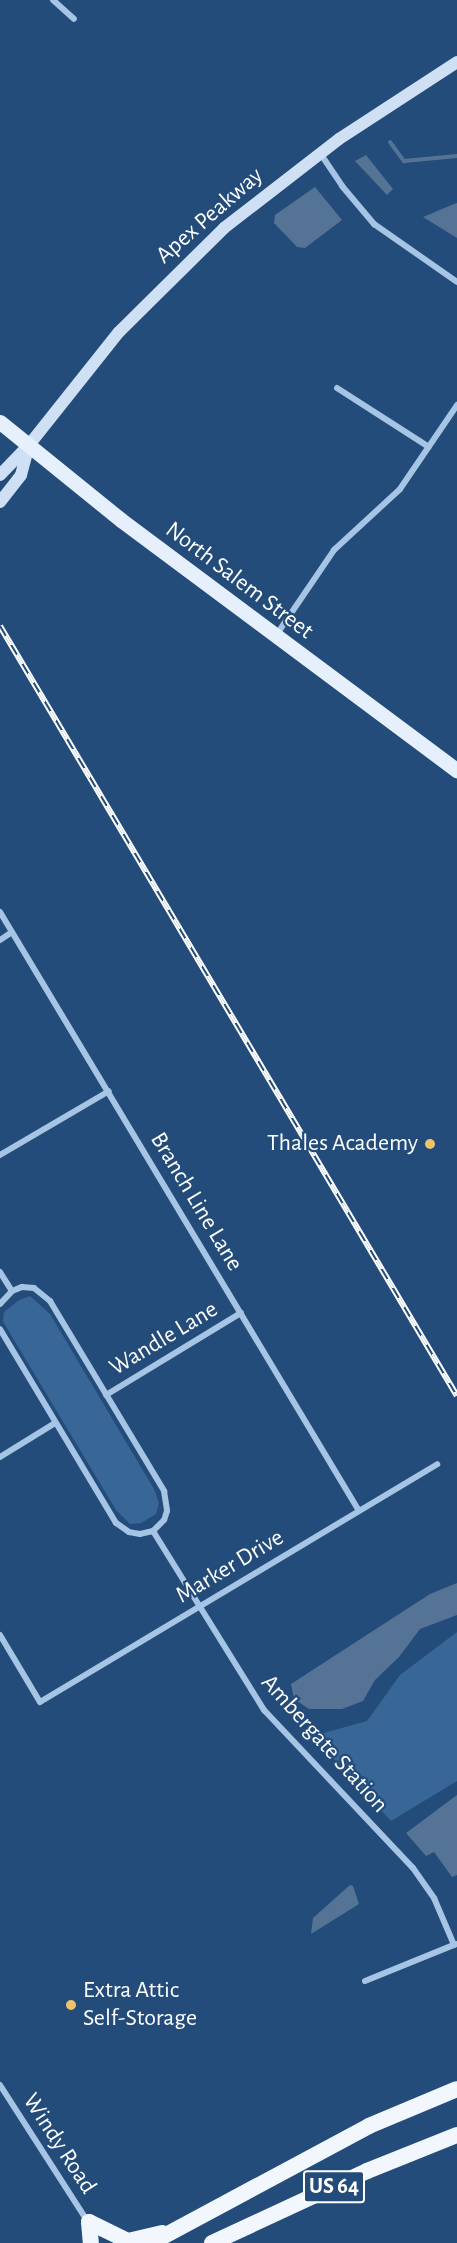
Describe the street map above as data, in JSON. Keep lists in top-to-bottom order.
{
  "streets": {
    "highway": ["US 64"],
    "main road": ["Apex Peakway", "North Salem Street"],
    "street": [
      "Branch Line Lane",
      "Wandle Lane",
      "Marker Drive",
      "Ambergate Station",
      "Windy Road"
    ]
  },
  "crossings": [
    ["Apex Peakway", "North Salem Street"],
    ["Branch Line Lane", "Wandle Lane"],
    ["Branch Line Lane", "Marker Drive"],
    ["Marker Drive", "Ambergate Station"]
  ],
  "places": ["Thales Academy", "Extra Attic Self-Storage"]
}
